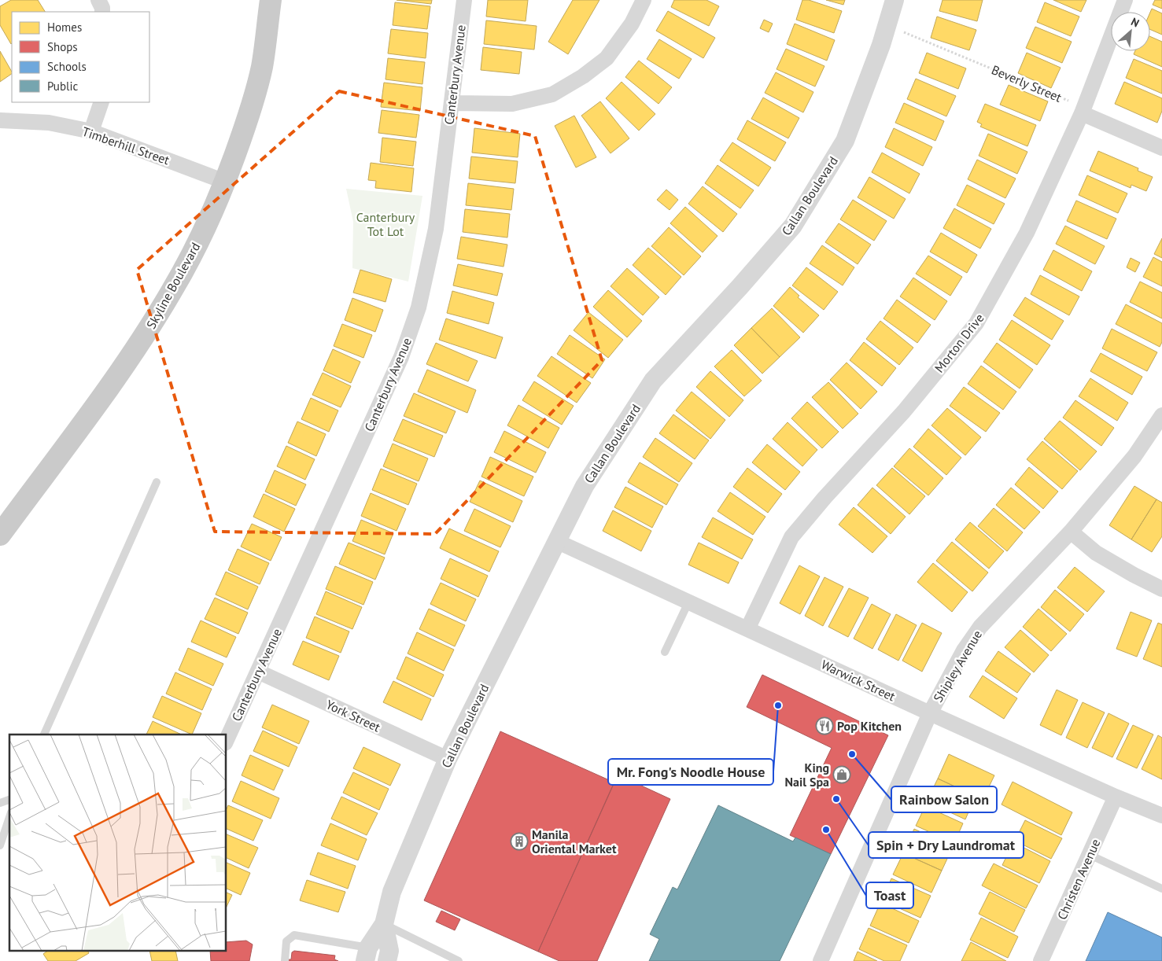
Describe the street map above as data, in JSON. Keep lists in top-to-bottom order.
{
  "streets": {
    "main road": ["Skyline Boulevard"],
    "street": [
      "Canterbury Avenue",
      "Timberhill Street",
      "Callan Boulevard",
      "Morton Drive",
      "Shipley Avenue",
      "Warwick Street",
      "York Street",
      "Christen Avenue"
    ],
    "path": ["Beverly Street"]
  },
  "crossings": [
    ["Canterbury Avenue", "York Street"],
    ["Beverly Street", "Callan Boulevard"],
    ["Beverly Street", "Morton Drive"],
    ["Timberhill Street", "Skyline Boulevard"],
    ["Callan Boulevard", "Warwick Street"],
    ["Callan Boulevard", "York Street"],
    ["Morton Drive", "Warwick Street"],
    ["Shipley Avenue", "Warwick Street"],
    ["Warwick Street", "Christen Avenue"]
  ],
  "parks": ["Canterbury Tot Lot"],
  "places": {
    "other": [
      "Mr. Fong's Noodle House",
      "Rainbow Salon",
      "Spin + Dry Laundromat",
      "Toast"
    ],
    "restaurant": ["Pop Kitchen"],
    "shop": ["King Nail Spa"],
    "building": ["Manila Oriental Market"]
  },
  "legend": [
    "Homes",
    "Shops",
    "Schools",
    "Public"
  ],
  "north": "top right"
}
